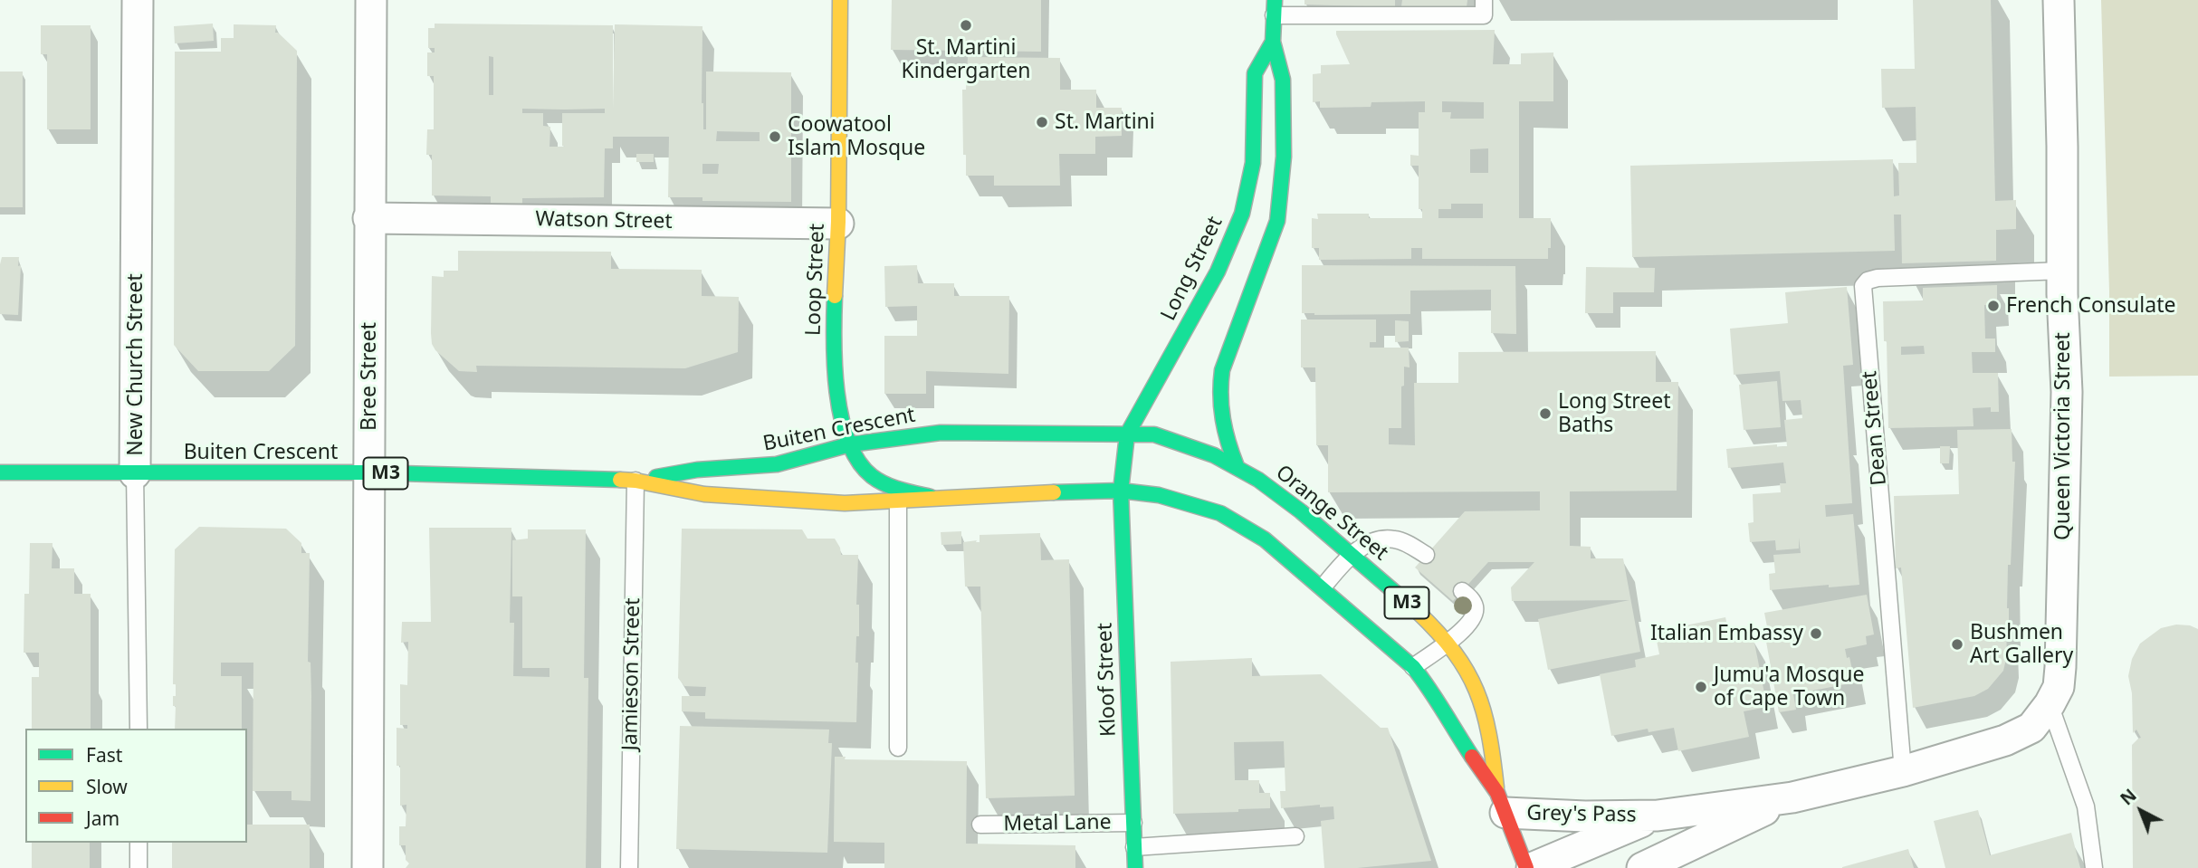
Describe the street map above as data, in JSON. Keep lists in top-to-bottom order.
{
  "streets": {
    "main road": [
      "Long Street",
      "Loop Street",
      "Buiten Crescent",
      "M3",
      "Orange Street",
      "Kloof Street"
    ],
    "street": [
      "Watson Street",
      "New Church Street",
      "Bree Street",
      "Queen Victoria Street",
      "Grey's Pass"
    ],
    "lane": ["Dean Street", "Jamieson Street", "Metal Lane"]
  },
  "crossings": [
    ["Watson Street", "Loop Street"],
    ["Watson Street", "Bree Street"],
    ["Long Street", "Buiten Crescent"],
    ["Long Street", "Orange Street"],
    ["Long Street", "Kloof Street"],
    ["Loop Street", "Buiten Crescent"],
    ["New Church Street", "Buiten Crescent"],
    ["Bree Street", "Buiten Crescent"],
    ["Dean Street", "Queen Victoria Street"],
    ["Dean Street", "Grey's Pass"],
    ["Buiten Crescent", "Orange Street"],
    ["Buiten Crescent", "Jamieson Street"],
    ["Buiten Crescent", "Kloof Street"],
    ["Queen Victoria Street", "Grey's Pass"],
    ["Orange Street", "Kloof Street"],
    ["Orange Street", "Grey's Pass"],
    ["Kloof Street", "Metal Lane"]
  ],
  "places": [
    "St. Martini Kindergarten",
    "St. Martini",
    "Coowatool Islam Mosque",
    "French Consulate",
    "Long Street Baths",
    "Italian Embassy",
    "Bushmen Art Gallery",
    "Jumu'a Mosque of Cape Town"
  ],
  "legend": ["Fast", "Slow", "Jam"],
  "north": "top left"
}
